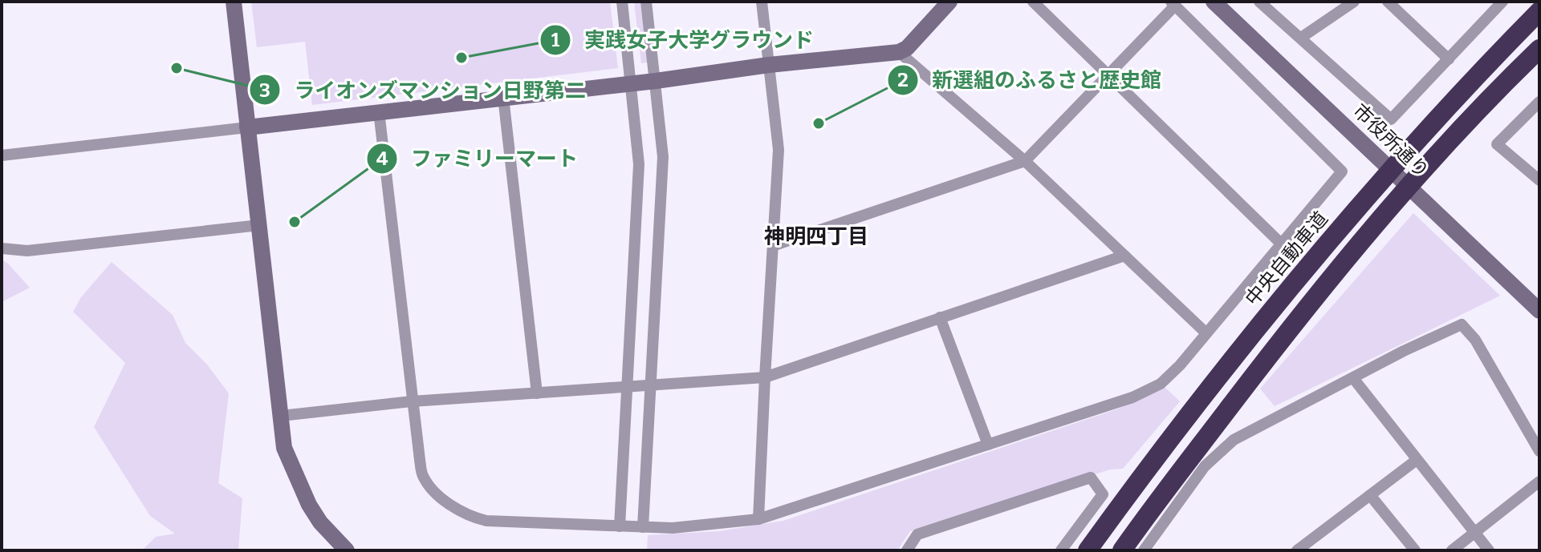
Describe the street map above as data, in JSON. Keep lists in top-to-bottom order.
{
  "streets": {
    "highway": ["中央自動車道"],
    "street": ["市役所通り"]
  },
  "districts": ["神明四丁目"],
  "places": [
    "実践女子大学グラウンド",
    "ライオンズマンション日野第二",
    "新選組のふるさと歴史館",
    "ファミリーマート"
  ]
}
